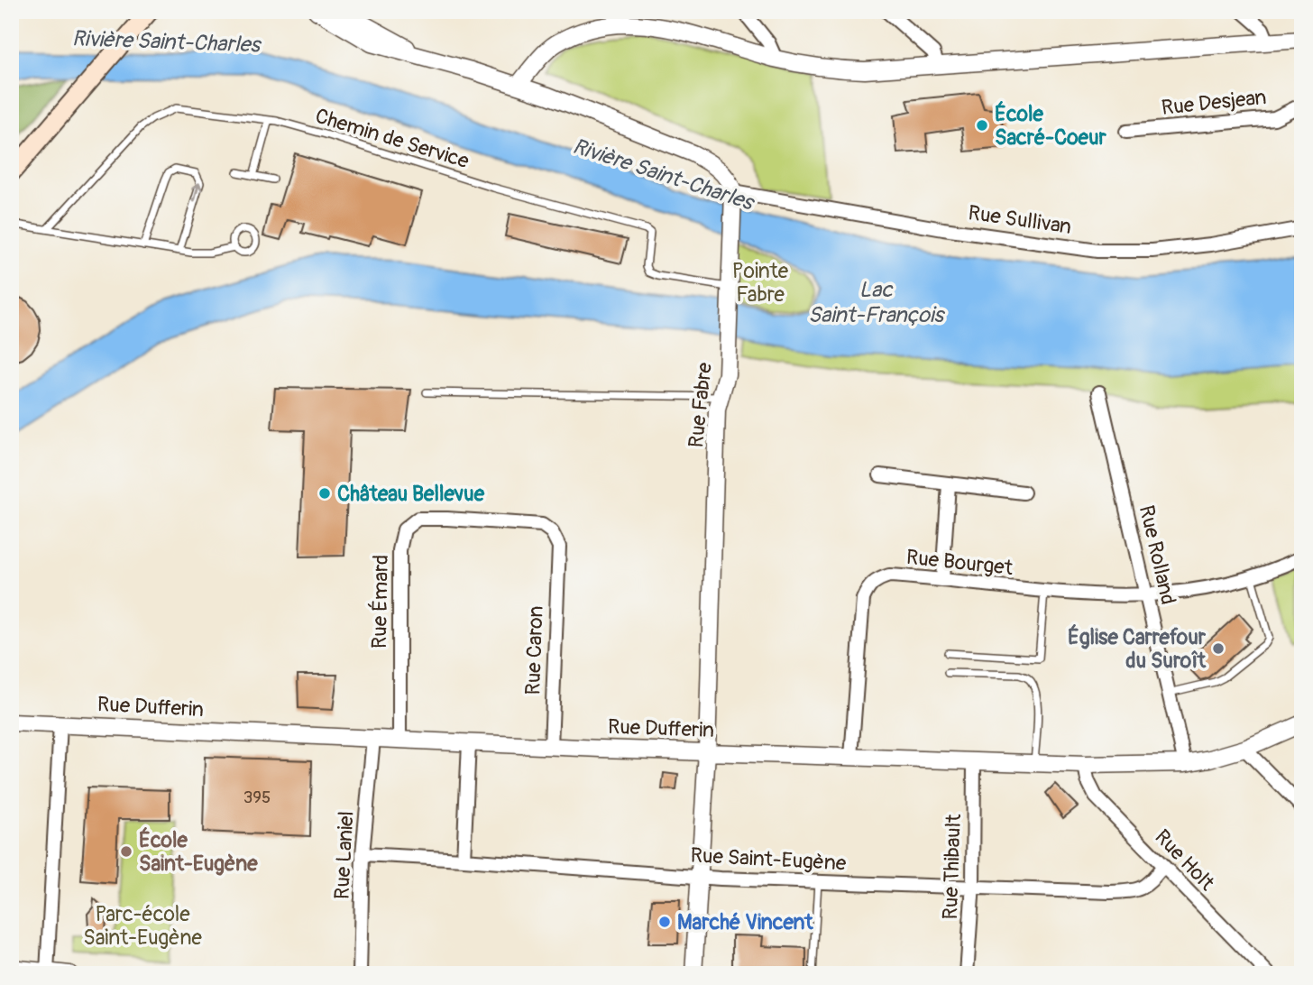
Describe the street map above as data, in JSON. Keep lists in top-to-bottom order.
{
  "streets": {
    "street": [
      "Rue Desjean",
      "Rue Sullivan",
      "Rue Fabre",
      "Rue Rolland",
      "Rue Bourget",
      "Rue Émard",
      "Rue Caron",
      "Rue Dufferin",
      "Rue Laniel",
      "Rue Saint-Eugène",
      "Rue Holt",
      "Rue Thibault"
    ],
    "lane": ["Chemin de Service"]
  },
  "crossings": [
    ["Chemin de Service", "Rue Fabre"],
    ["Rue Sullivan", "Rue Fabre"],
    ["Rue Fabre", "Rue Dufferin"],
    ["Rue Fabre", "Rue Saint-Eugène"],
    ["Rue Rolland", "Rue Bourget"],
    ["Rue Rolland", "Rue Dufferin"],
    ["Rue Bourget", "Rue Dufferin"],
    ["Rue Émard", "Rue Caron"],
    ["Rue Émard", "Rue Dufferin"],
    ["Rue Caron", "Rue Dufferin"],
    ["Rue Dufferin", "Rue Laniel"],
    ["Rue Dufferin", "Rue Holt"],
    ["Rue Dufferin", "Rue Thibault"],
    ["Rue Laniel", "Rue Saint-Eugène"],
    ["Rue Saint-Eugène", "Rue Holt"],
    ["Rue Saint-Eugène", "Rue Thibault"]
  ],
  "water": ["Rivière Saint-Charles", "Lac Saint-François"],
  "parks": ["Pointe Fabre", "Parc-école Saint-Eugène"],
  "places": [
    "École Sacré-Coeur",
    "Château Bellevue",
    "Église Carrefour du Suroît",
    "École Saint-Eugène",
    "Marché Vincent"
  ],
  "house_numbers": ["395"]
}
